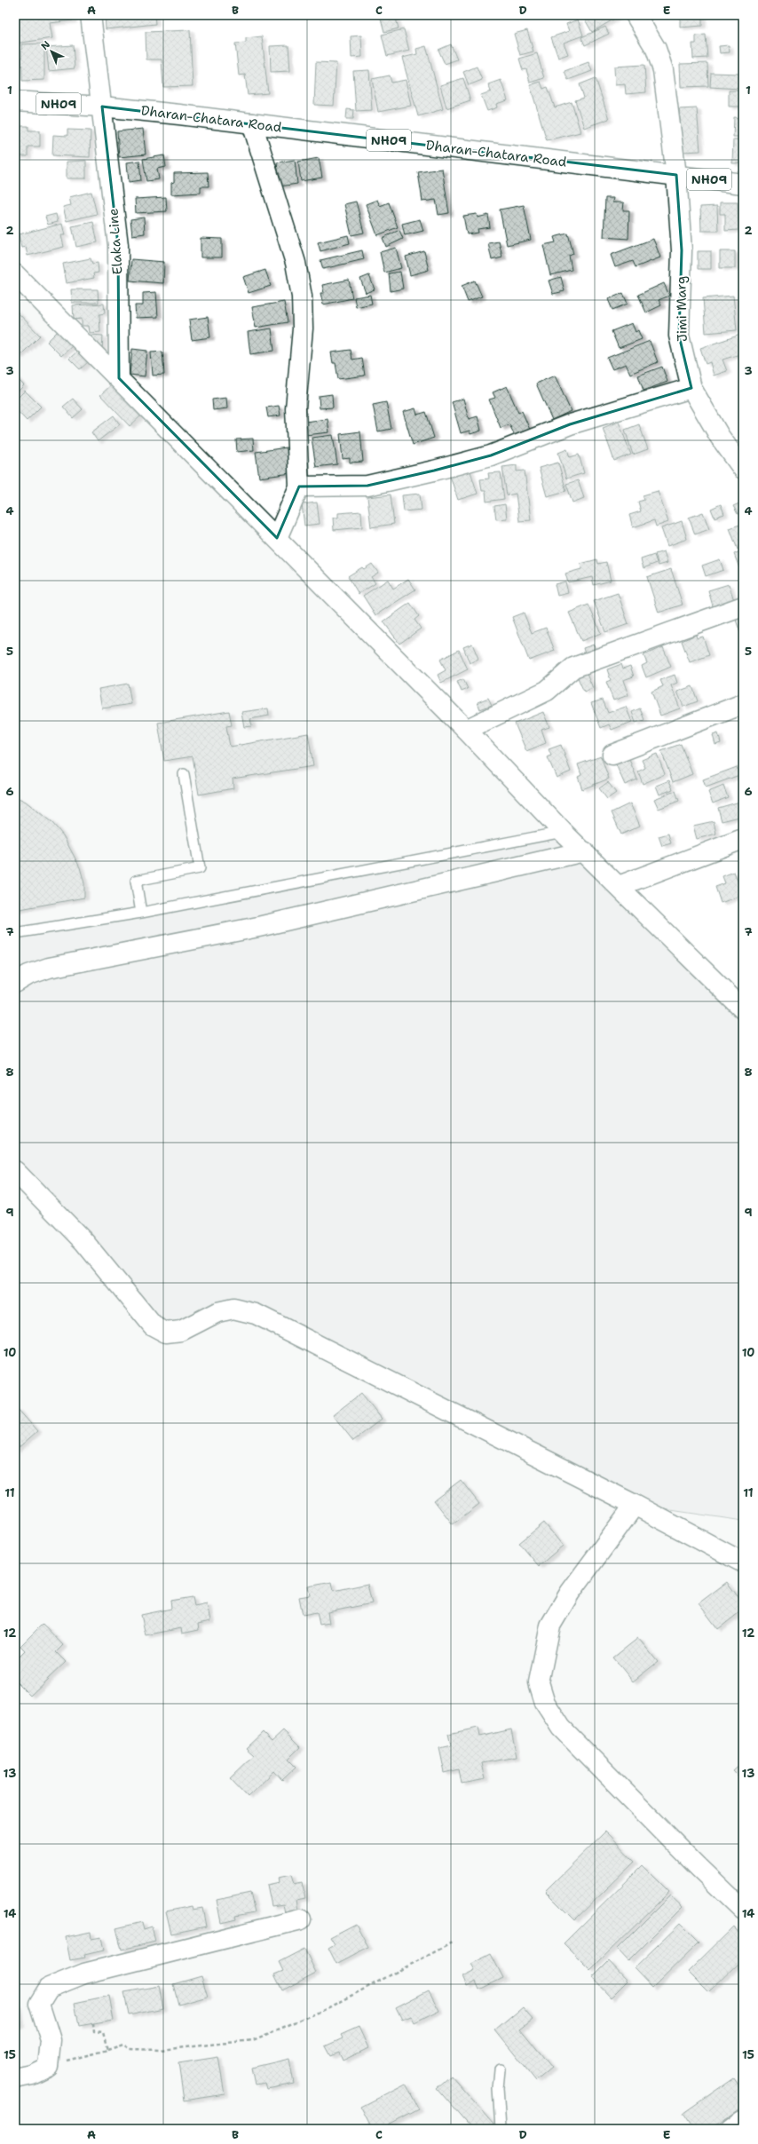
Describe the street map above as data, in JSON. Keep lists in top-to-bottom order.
{
  "streets": {
    "street": [
      "NH09",
      "Dharan-Chatara Road",
      "Elaka Line",
      "Jimi Marg"
    ]
  },
  "crossings": [
    ["NH09", "Dharan-Chatara Road"],
    ["NH09", "Elaka Line"],
    ["Dharan-Chatara Road", "Elaka Line"],
    ["Dharan-Chatara Road", "Jimi Marg"]
  ],
  "north": "top left",
  "grid": {
    "columns": [
      "A",
      "B",
      "C",
      "D",
      "E"
    ],
    "rows": [
      "1",
      "2",
      "3",
      "4",
      "5",
      "6",
      "7",
      "8",
      "9",
      "10",
      "11",
      "12",
      "13",
      "14",
      "15"
    ]
  }
}
